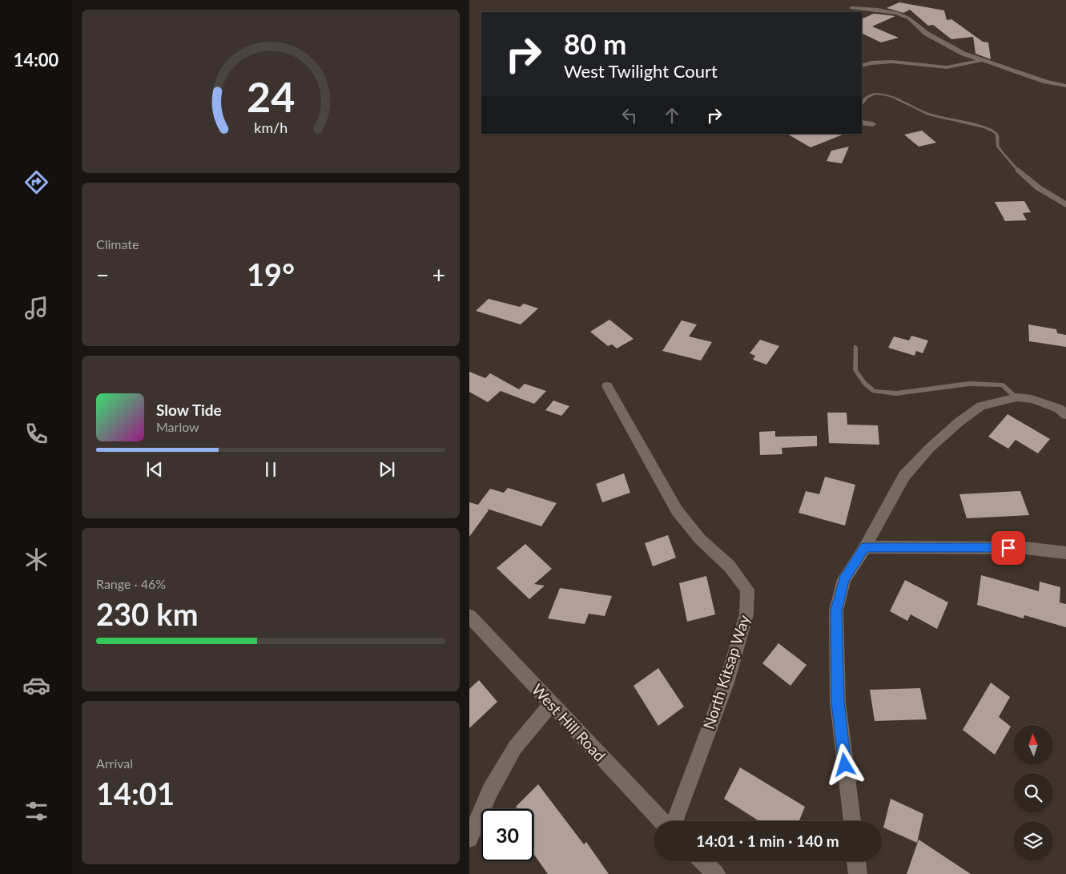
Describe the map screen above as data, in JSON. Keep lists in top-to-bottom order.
{
  "streets": {
    "street": ["North Kitsap Way", "West Hill Road"]
  },
  "north": "top",
  "page": {
    "tabs": "14:00",
    "turn": ["80 m", "West Twilight Court"],
    "tile": [
      "Climate",
      ["Range · 46%", "230 km"],
      ["Arrival", "14:01"]
    ],
    "heat": ["−", "19°", "+"],
    "song": ["Slow Tide", "Marlow"],
    "limit": "30",
    "trip": "14:01 · 1 min · 140 m",
    "gauge": ["24", "km/h"]
  }
}
